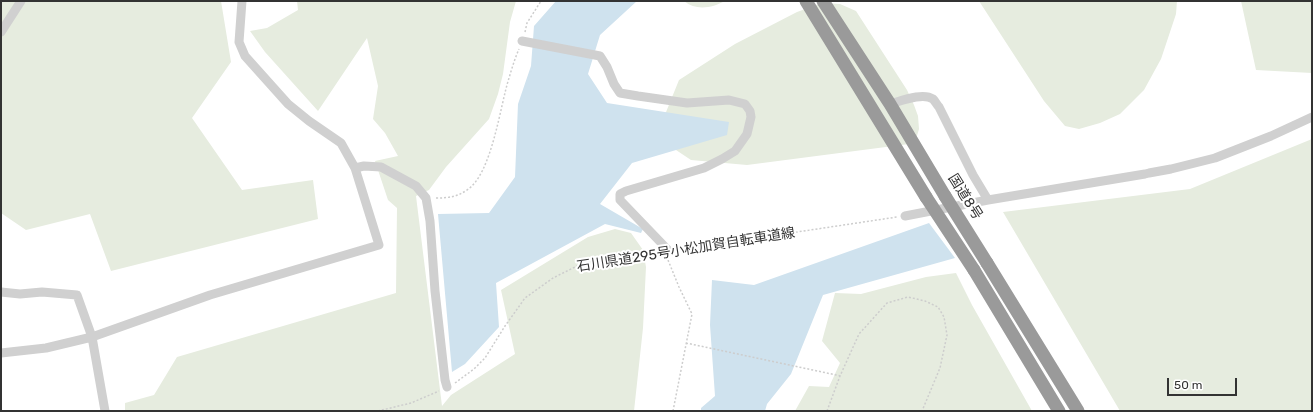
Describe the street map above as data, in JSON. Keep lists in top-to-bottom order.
{
  "streets": {
    "highway": ["国道8号"],
    "path": ["石川県道295号小松加賀自転車道線"]
  },
  "scale_bar": "50 m"
}
